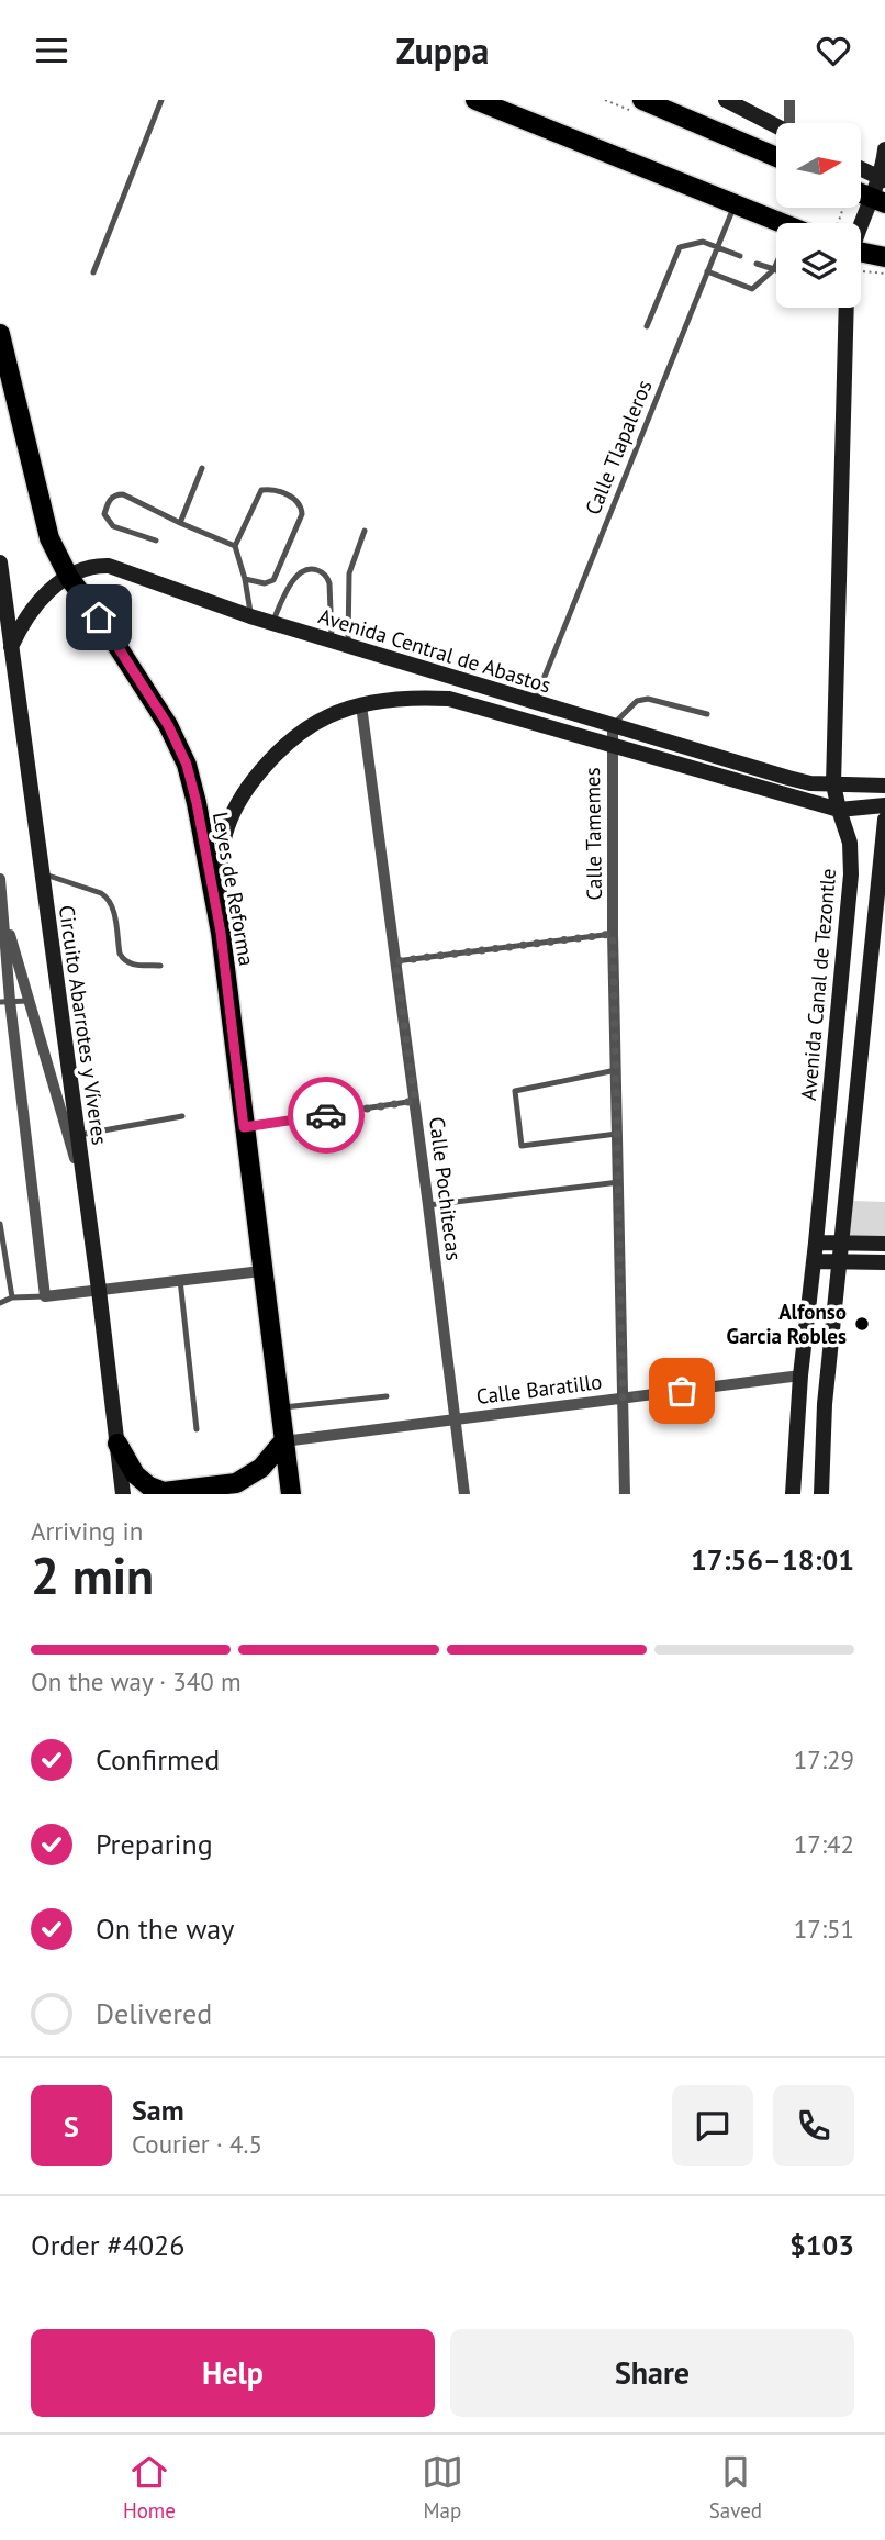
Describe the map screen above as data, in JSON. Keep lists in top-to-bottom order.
{
  "streets": {
    "main road": [
      "Avenida Central de Abastos",
      "Leyes de Reforma",
      "Avenida Canal de Tezontle",
      "Circuito Abarrotes y Víveres"
    ],
    "street": ["Calle Tamemes", "Calle Pochitecas", "Calle Baratillo"],
    "lane": ["Calle Tlapaleros"]
  },
  "crossings": [
    ["Calle Tlapaleros", "Avenida Central de Abastos"],
    ["Avenida Central de Abastos", "Calle Tamemes"],
    ["Avenida Central de Abastos", "Leyes de Reforma"],
    ["Avenida Central de Abastos", "Avenida Canal de Tezontle"],
    ["Avenida Central de Abastos", "Circuito Abarrotes y Víveres"],
    ["Avenida Central de Abastos", "Calle Pochitecas"],
    ["Calle Tamemes", "Calle Baratillo"],
    ["Leyes de Reforma", "Calle Baratillo"],
    ["Avenida Canal de Tezontle", "Calle Baratillo"],
    ["Calle Pochitecas", "Calle Baratillo"]
  ],
  "places": ["Alfonso Garcia Robles"],
  "north": "right",
  "page": {
    "header": "Zuppa",
    "heading": ["2 min", "Arriving in", "17:56–18:01"],
    "panel": [
      "Sam",
      "Courier · 4.5",
      "Order #4026",
      "$103"
    ],
    "bar": "On the way · 340 m",
    "list": [
      ["Confirmed", "17:29"],
      ["Preparing", "17:42"],
      ["On the way", "17:51"],
      "Delivered"
    ],
    "round": "S",
    "buttons": ["Help", "Share"],
    "tabs": ["Home", "Map", "Saved"]
  }
}
